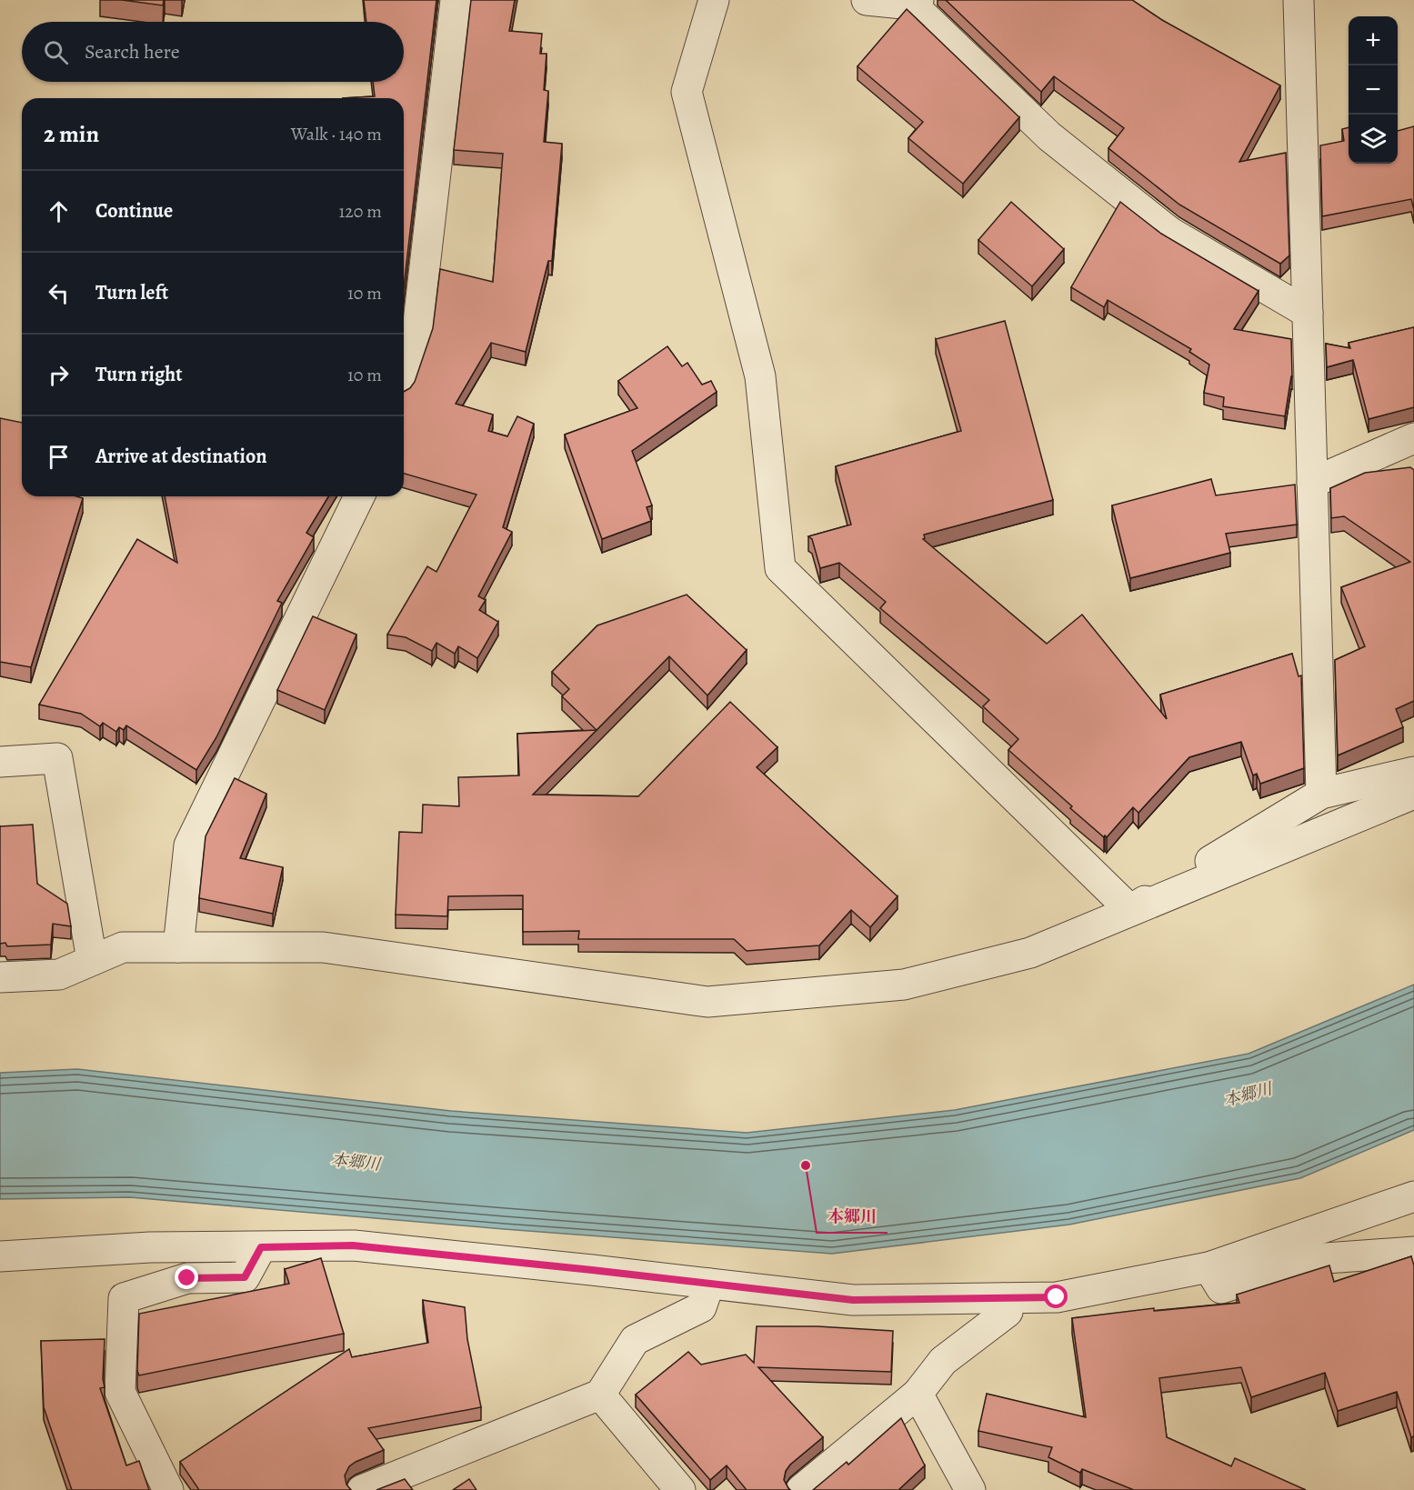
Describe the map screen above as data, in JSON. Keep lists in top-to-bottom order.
{
  "water": ["本郷川"],
  "places": ["本郷川"],
  "page": {
    "map_buttons": ["+", "−"],
    "search": "Search here",
    "heading": ["2 min", "Walk · 140 m"],
    "list": [
      ["Continue", "120 m"],
      ["Turn left", "10 m"],
      ["Turn right", "10 m"],
      "Arrive at destination"
    ]
  }
}
